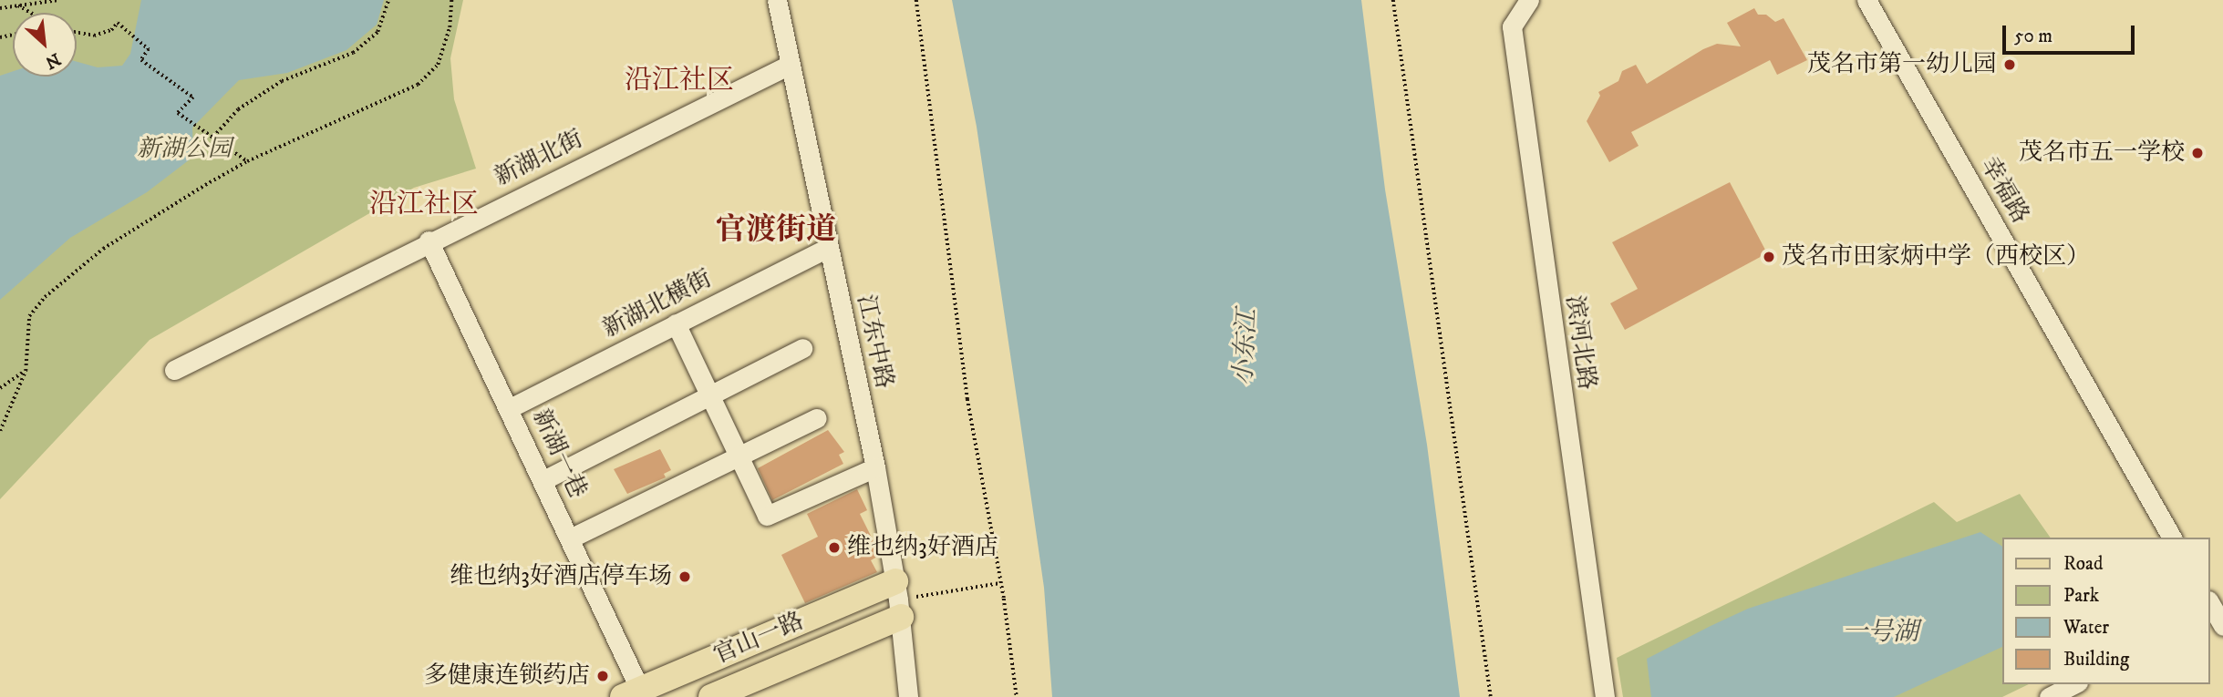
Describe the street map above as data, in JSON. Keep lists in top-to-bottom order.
{
  "streets": {
    "main road": ["官山一路"],
    "street": [
      "新湖北街",
      "幸福路",
      "新湖北横街",
      "江东中路",
      "滨河北路",
      "新湖一巷"
    ]
  },
  "crossings": [
    ["新湖北街", "江东中路"],
    ["新湖北街", "新湖一巷"],
    ["新湖北横街", "江东中路"],
    ["新湖北横街", "新湖一巷"],
    ["江东中路", "官山一路"],
    ["新湖一巷", "官山一路"]
  ],
  "districts": ["沿江社区", "沿江社区", "官渡街道"],
  "water": ["小东江", "一号湖"],
  "parks": ["新湖公园"],
  "places": [
    "茂名市第一幼儿园",
    "茂名市五一学校",
    "茂名市田家炳中学（西校区）",
    "维也纳3好酒店",
    "维也纳3好酒店停车场",
    "多健康连锁药店"
  ],
  "legend": [
    "Road",
    "Park",
    "Water",
    "Building"
  ],
  "scale_bar": "50 m",
  "north": "bottom right"
}
